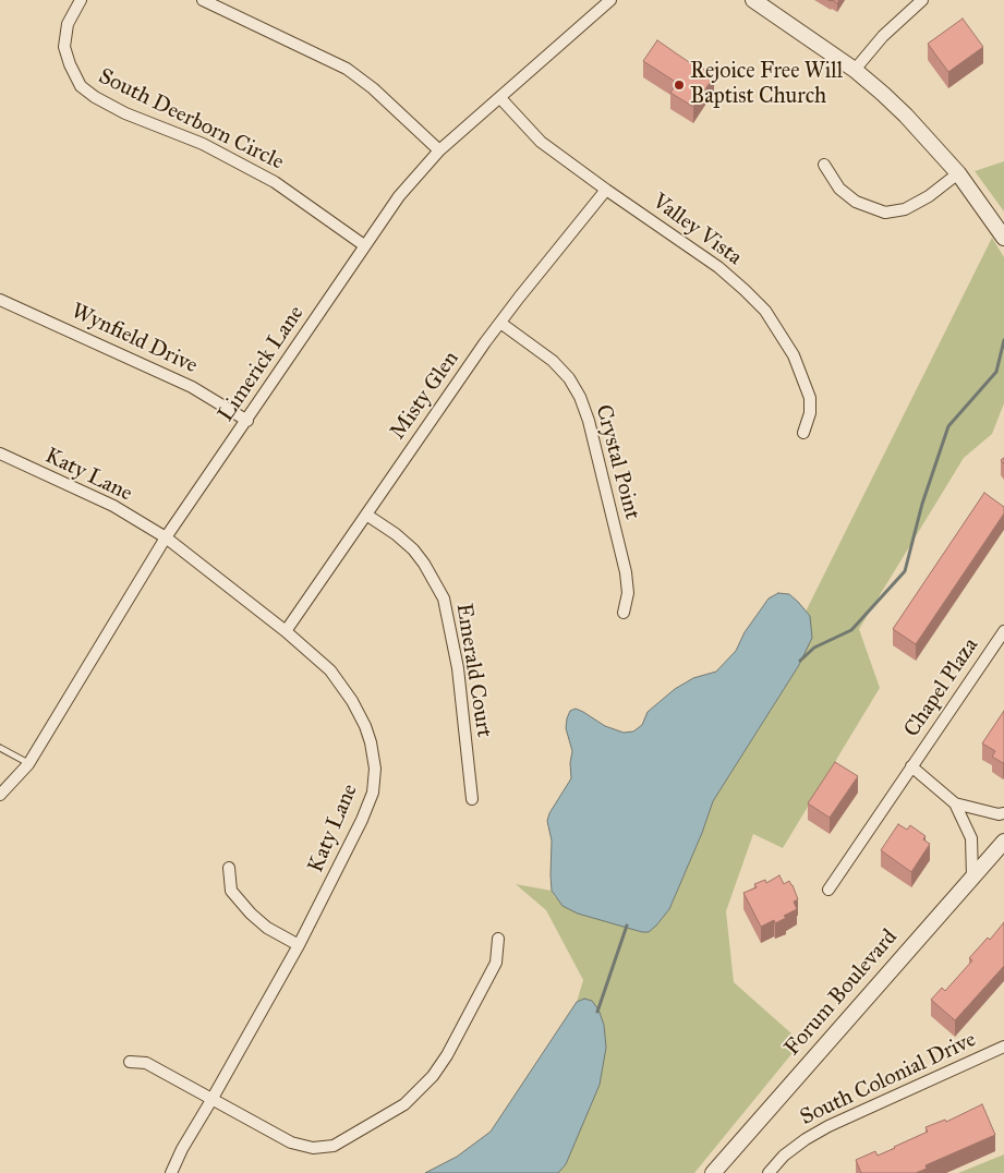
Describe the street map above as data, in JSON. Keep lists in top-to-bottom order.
{
  "streets": {
    "street": [
      "South Deerborn Circle",
      "Valley Vista",
      "Wynfield Drive",
      "Limerick Lane",
      "Misty Glen",
      "Crystal Point",
      "Katy Lane",
      "Emerald Court",
      "Chapel Plaza",
      "Forum Boulevard",
      "South Colonial Drive"
    ]
  },
  "crossings": [
    ["South Deerborn Circle", "Limerick Lane"],
    ["Valley Vista", "Limerick Lane"],
    ["Valley Vista", "Misty Glen"],
    ["Wynfield Drive", "Limerick Lane"],
    ["Limerick Lane", "Katy Lane"],
    ["Misty Glen", "Crystal Point"],
    ["Misty Glen", "Katy Lane"],
    ["Misty Glen", "Emerald Court"]
  ],
  "places": ["Rejoice Free Will Baptist Church"]
}
